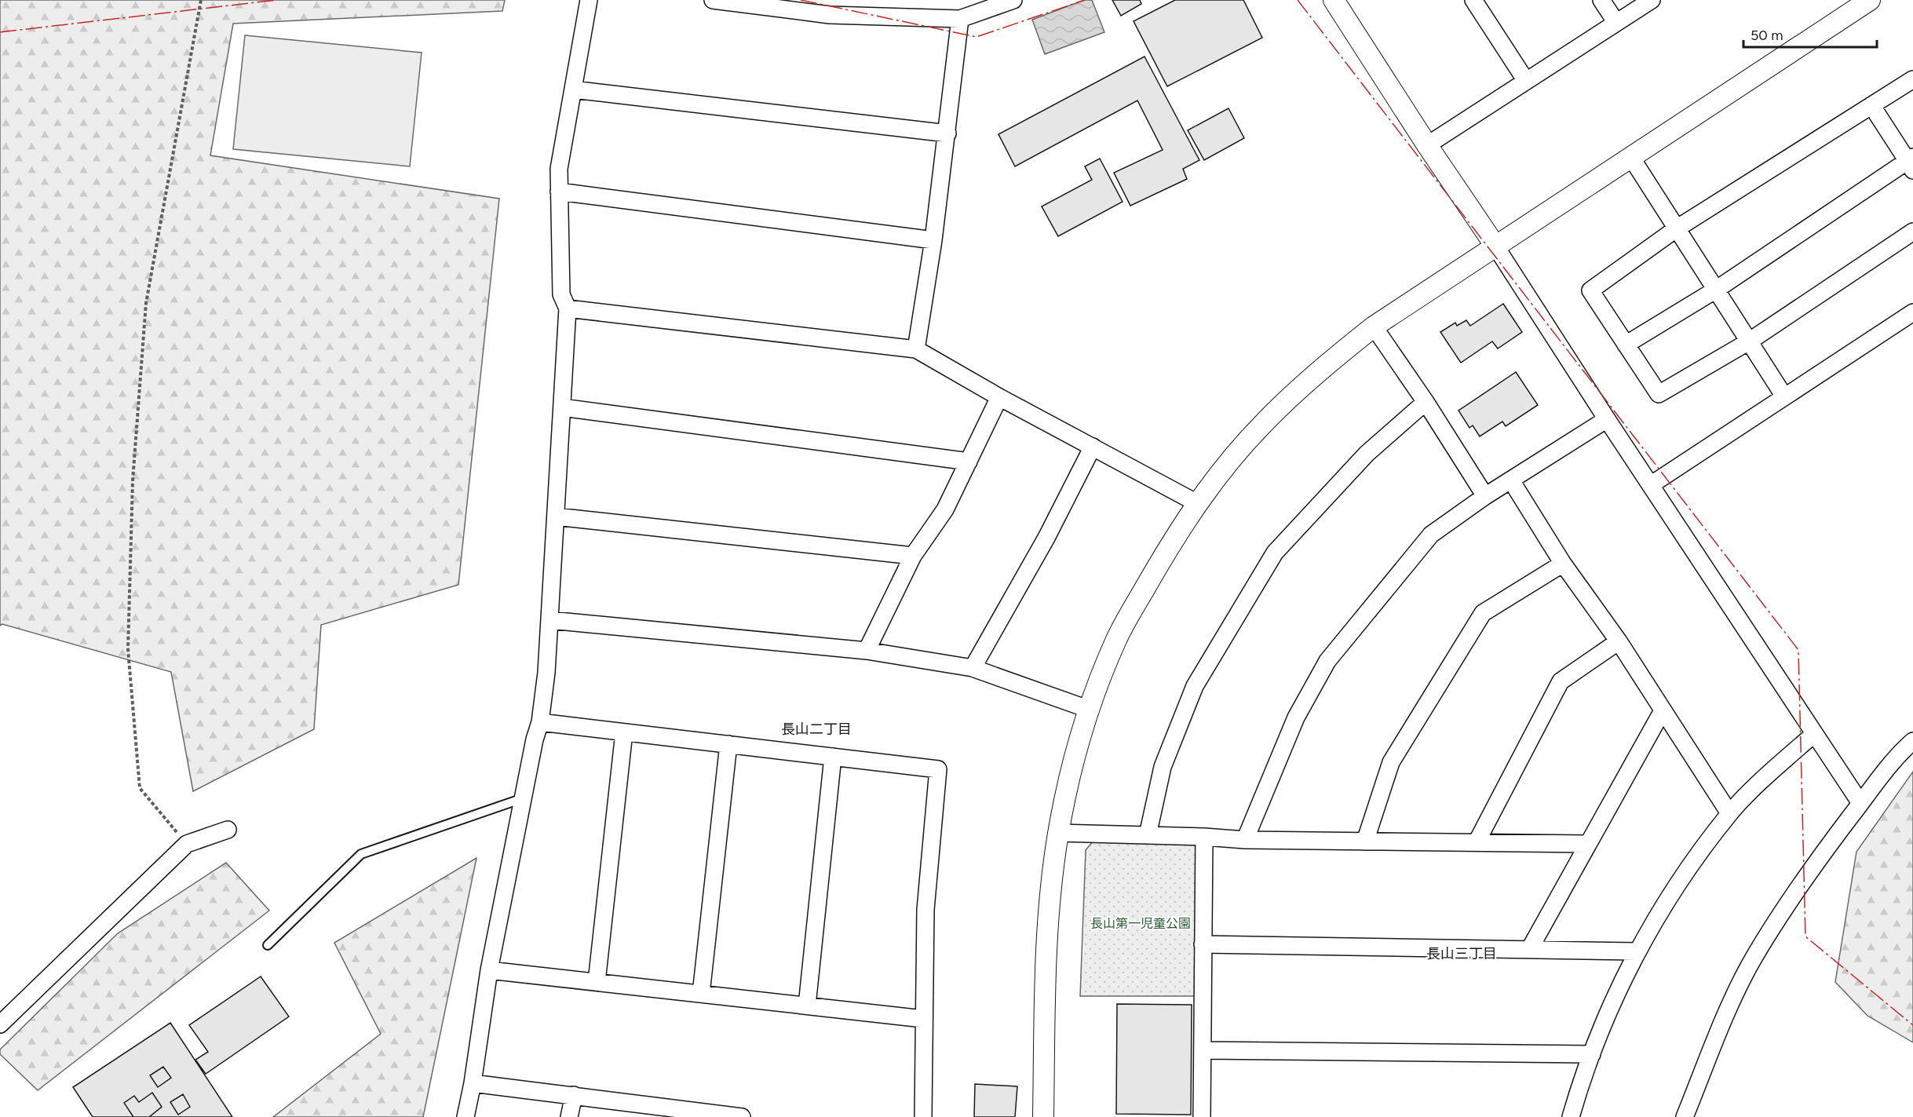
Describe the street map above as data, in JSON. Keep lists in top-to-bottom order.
{
  "districts": ["長山二丁目", "長山三丁目"],
  "parks": ["長山第一児童公園"],
  "scale_bar": "50 m"
}
